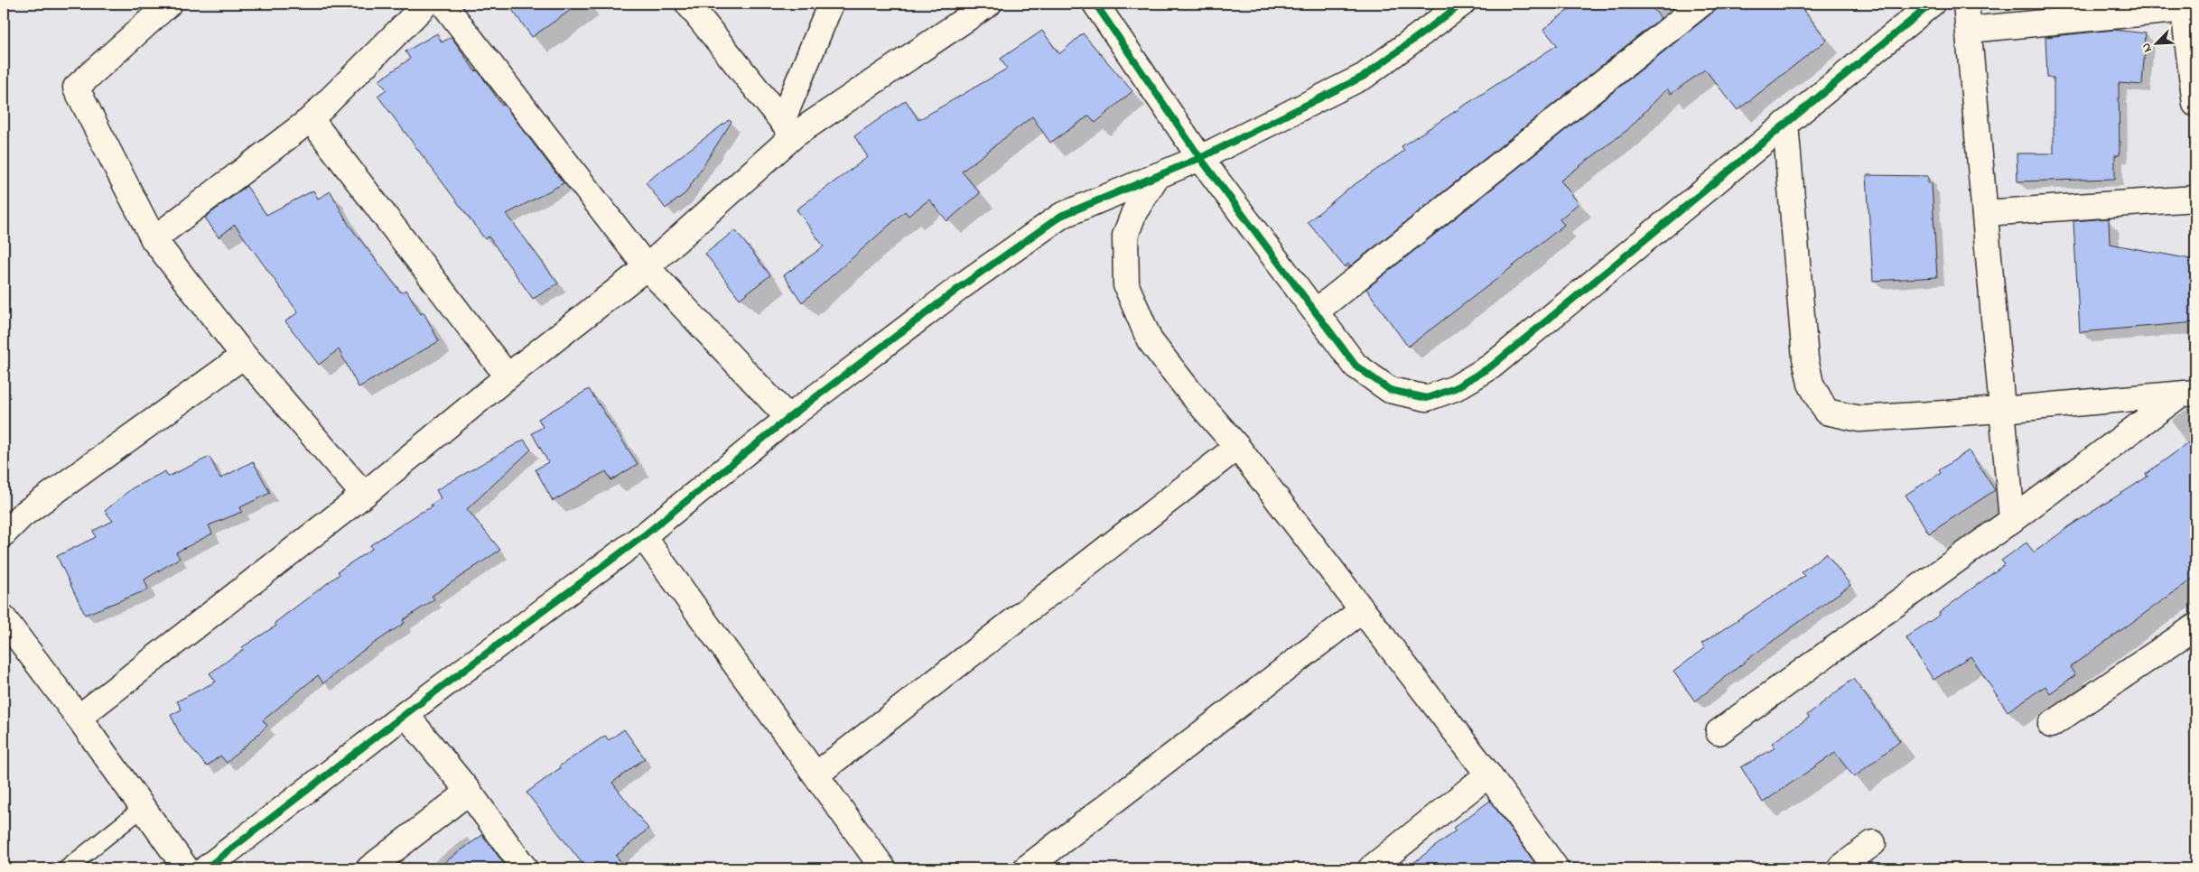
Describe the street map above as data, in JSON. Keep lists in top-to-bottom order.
{
  "north": "bottom left"
}
